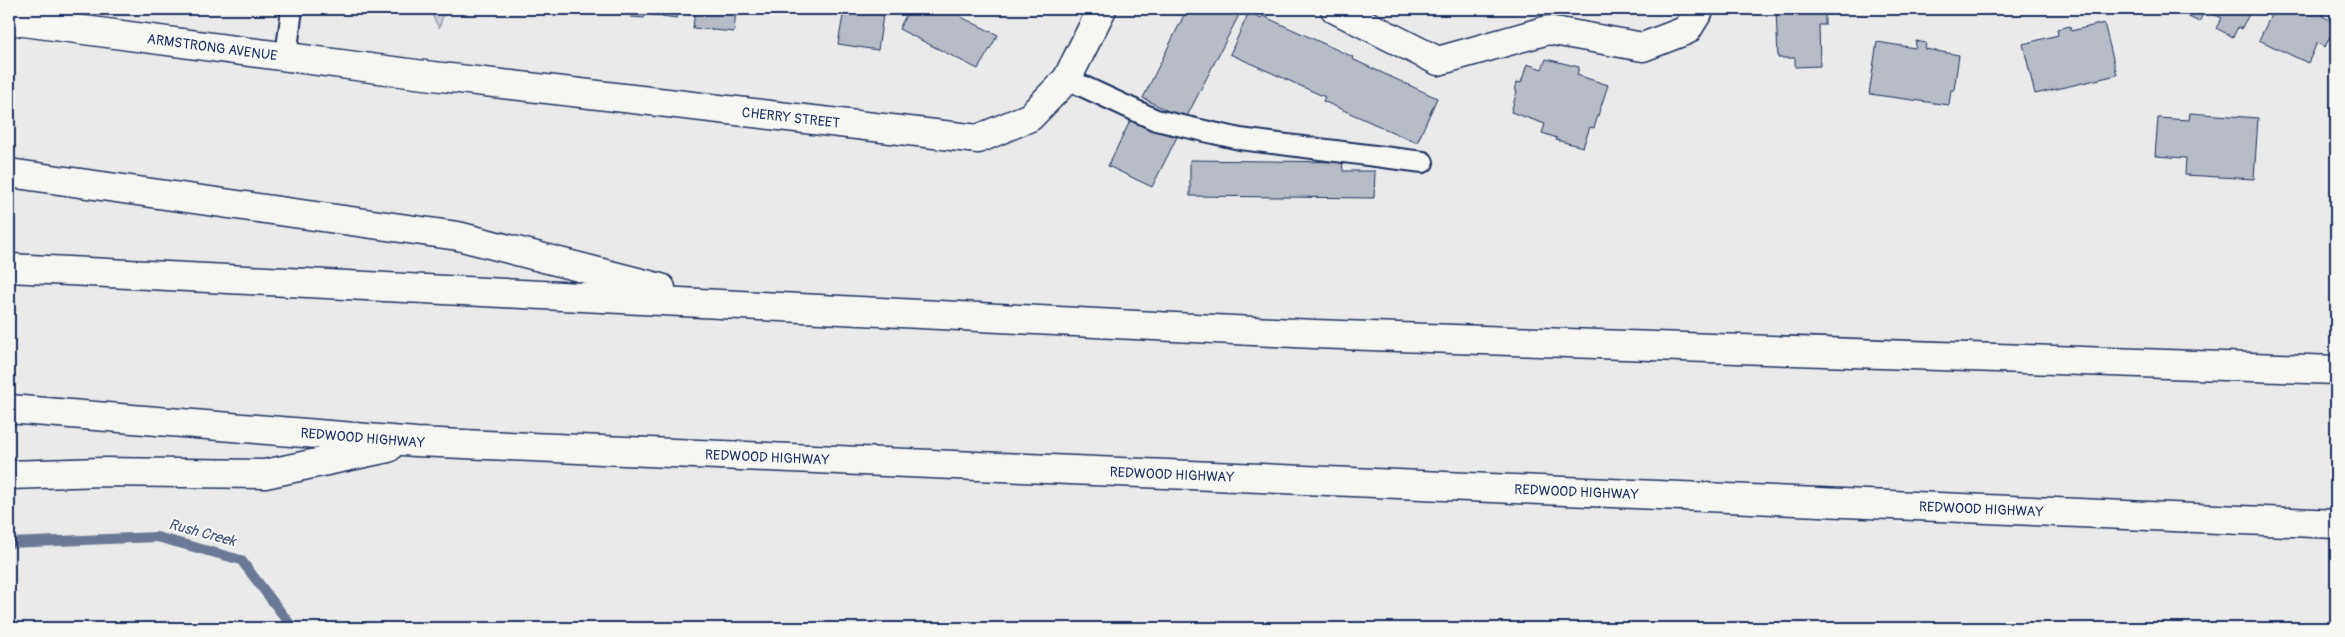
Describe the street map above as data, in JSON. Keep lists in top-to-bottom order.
{
  "streets": {
    "main road": ["ARMSTRONG AVENUE", "CHERRY STREET", "REDWOOD HIGHWAY"]
  },
  "crossings": [
    ["ARMSTRONG AVENUE", "CHERRY STREET"]
  ],
  "water": ["Rush Creek"]
}
